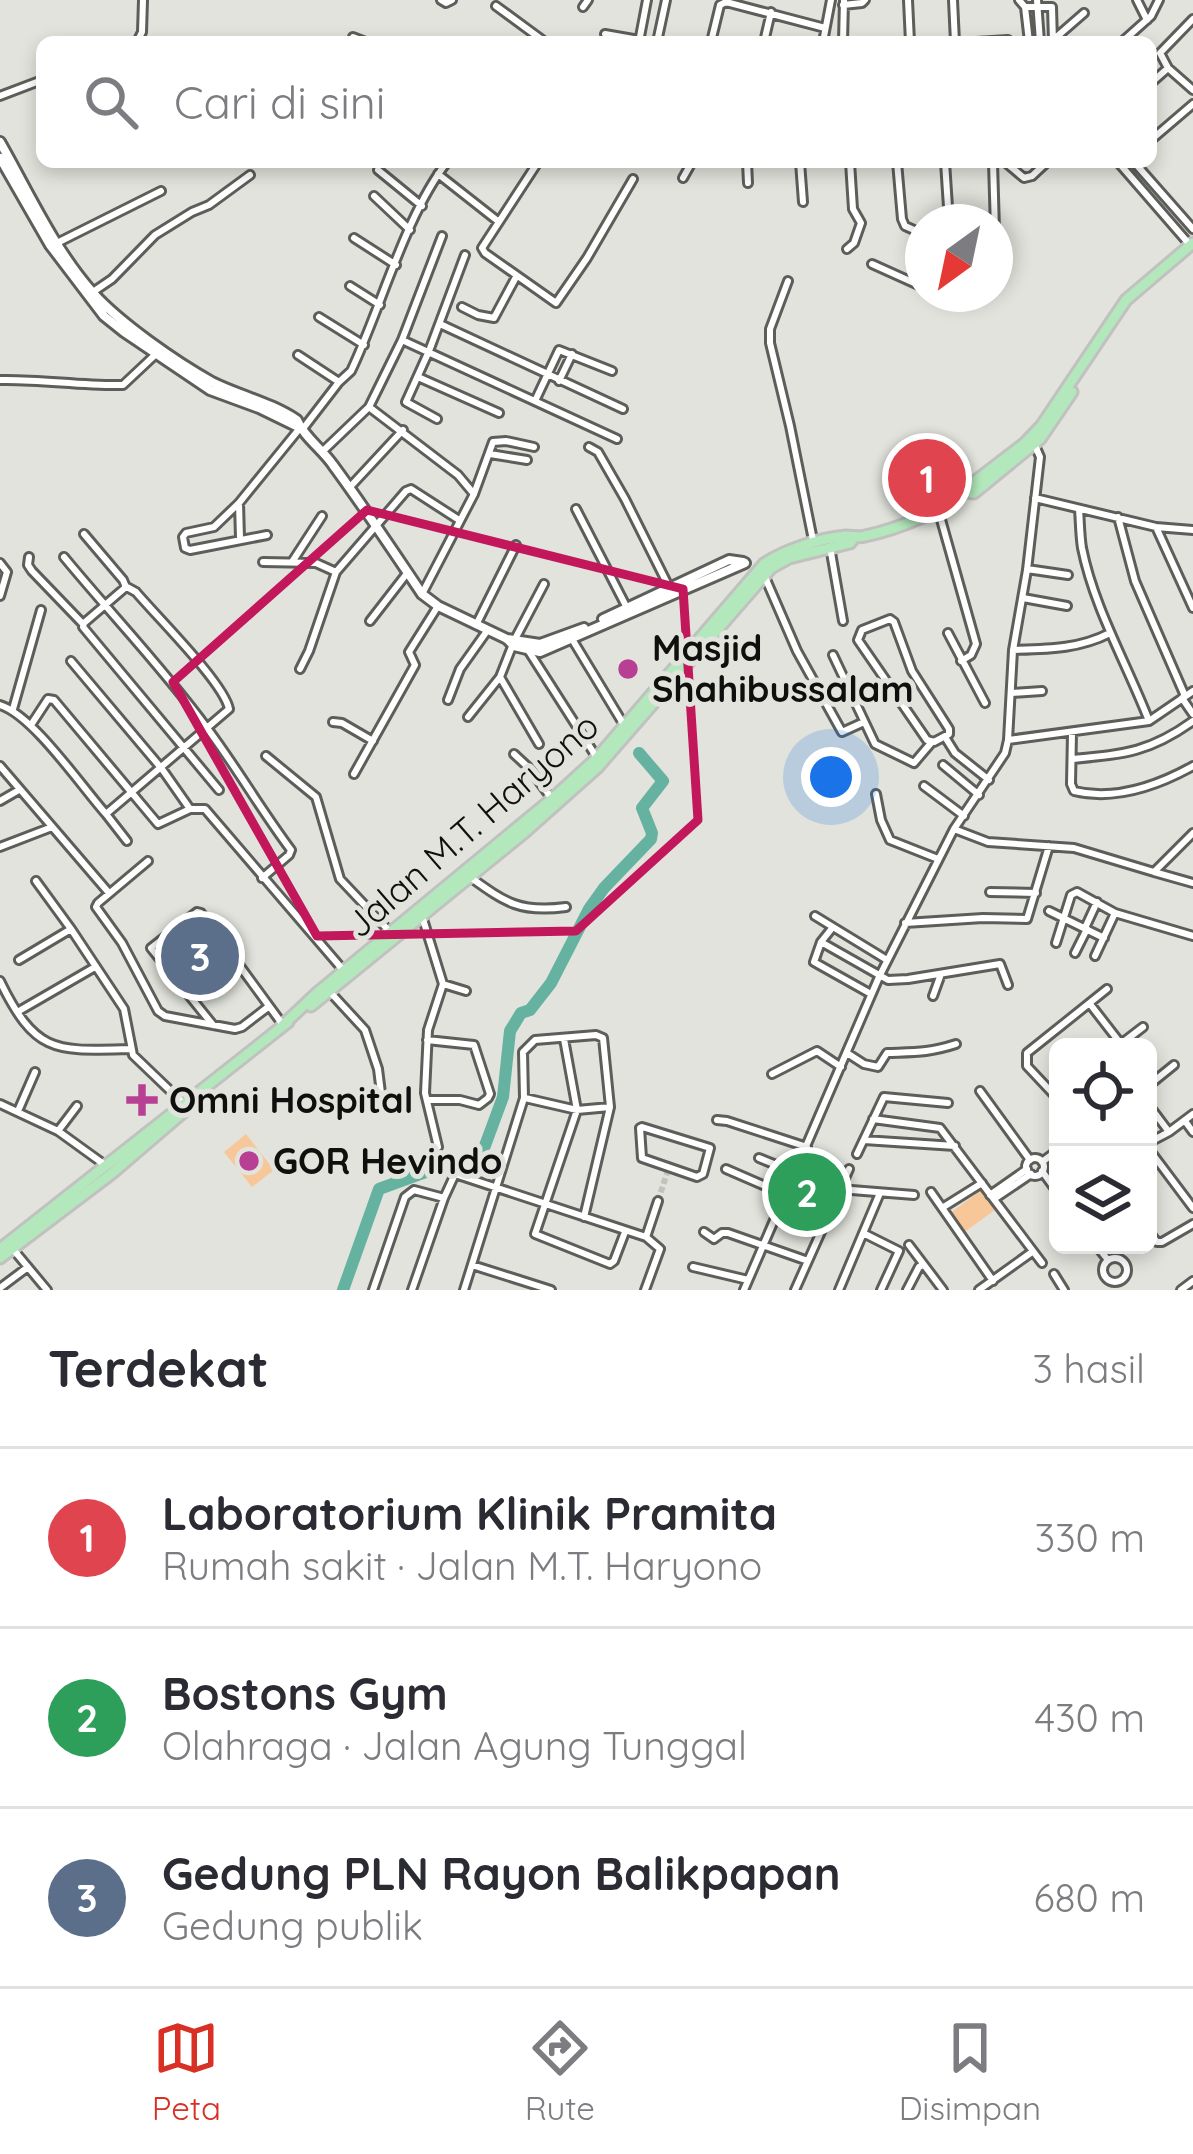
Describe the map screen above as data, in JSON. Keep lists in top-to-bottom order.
{
  "streets": {
    "main road": ["Jalan M.T. Haryono"]
  },
  "places": {
    "other": ["Masjid Shahibussalam", "GOR Hevindo"],
    "health": ["Omni Hospital"]
  },
  "north": "bottom left",
  "page": {
    "search": "Cari di sini",
    "pins": ["1", "3", "2"],
    "heading": ["Terdekat", "3 hasil"],
    "list": [
      {
        "mark": "1",
        "name": "Laboratorium Klinik Pramita",
        "note": "Rumah sakit · Jalan M.T. Haryono",
        "value": "330 m"
      },
      {
        "mark": "2",
        "name": "Bostons Gym",
        "note": "Olahraga · Jalan Agung Tunggal",
        "value": "430 m"
      },
      {
        "mark": "3",
        "name": "Gedung PLN Rayon Balikpapan",
        "note": "Gedung publik",
        "value": "680 m"
      }
    ],
    "nav": ["Peta", "Rute", "Disimpan"]
  }
}
